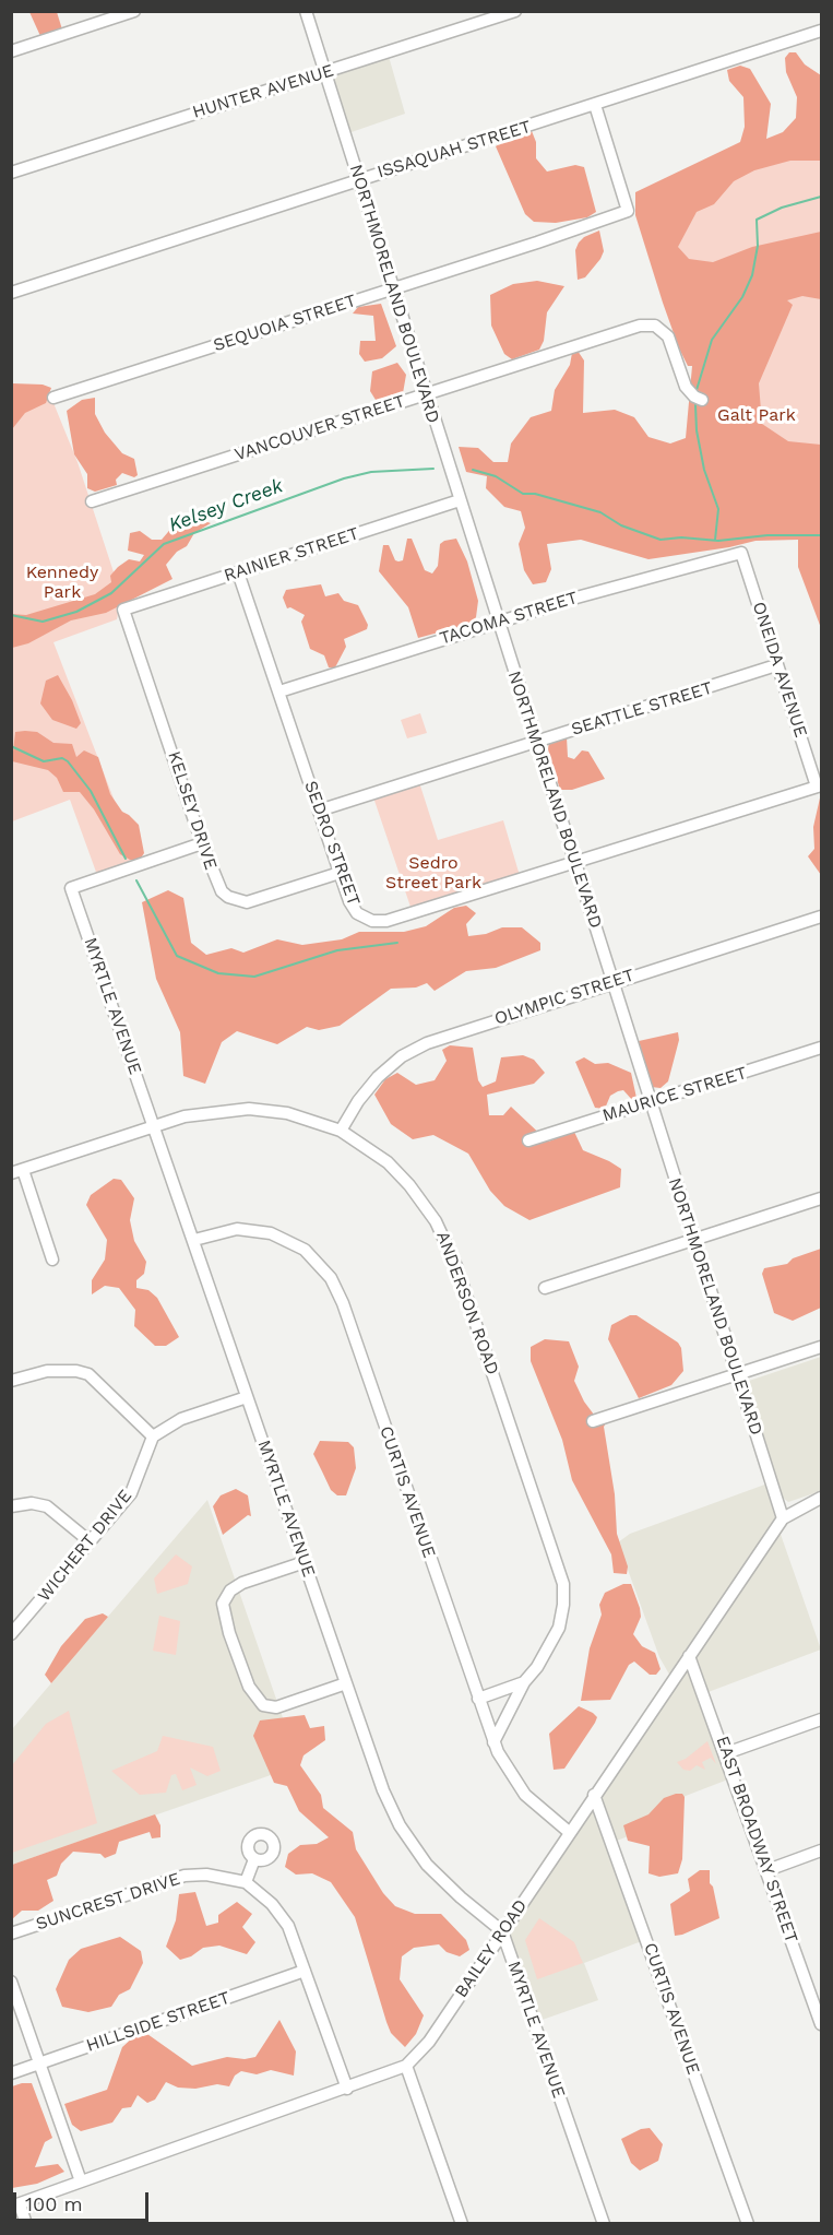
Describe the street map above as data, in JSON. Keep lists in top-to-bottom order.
{
  "streets": {
    "street": [
      "HUNTER AVENUE",
      "ISSAQUAH STREET",
      "NORTHMORELAND BOULEVARD",
      "SEQUOIA STREET",
      "VANCOUVER STREET",
      "RAINIER STREET",
      "TACOMA STREET",
      "ONEIDA AVENUE",
      "SEATTLE STREET",
      "KELSEY DRIVE",
      "SEDRO STREET",
      "OLYMPIC STREET",
      "MYRTLE AVENUE",
      "MAURICE STREET",
      "ANDERSON ROAD",
      "CURTIS AVENUE",
      "WICHERT DRIVE",
      "EAST BROADWAY STREET",
      "SUNCREST DRIVE",
      "BAILEY ROAD",
      "HILLSIDE STREET"
    ]
  },
  "crossings": [
    ["HUNTER AVENUE", "NORTHMORELAND BOULEVARD"],
    ["ISSAQUAH STREET", "NORTHMORELAND BOULEVARD"],
    ["ISSAQUAH STREET", "SEQUOIA STREET"],
    ["NORTHMORELAND BOULEVARD", "SEQUOIA STREET"],
    ["NORTHMORELAND BOULEVARD", "VANCOUVER STREET"],
    ["NORTHMORELAND BOULEVARD", "RAINIER STREET"],
    ["NORTHMORELAND BOULEVARD", "TACOMA STREET"],
    ["NORTHMORELAND BOULEVARD", "SEATTLE STREET"],
    ["NORTHMORELAND BOULEVARD", "SEDRO STREET"],
    ["NORTHMORELAND BOULEVARD", "OLYMPIC STREET"],
    ["NORTHMORELAND BOULEVARD", "MAURICE STREET"],
    ["NORTHMORELAND BOULEVARD", "BAILEY ROAD"],
    ["RAINIER STREET", "KELSEY DRIVE"],
    ["RAINIER STREET", "SEDRO STREET"],
    ["TACOMA STREET", "ONEIDA AVENUE"],
    ["TACOMA STREET", "SEDRO STREET"],
    ["ONEIDA AVENUE", "SEATTLE STREET"],
    ["ONEIDA AVENUE", "SEDRO STREET"],
    ["SEATTLE STREET", "SEDRO STREET"],
    ["KELSEY DRIVE", "SEDRO STREET"],
    ["KELSEY DRIVE", "MYRTLE AVENUE"],
    ["OLYMPIC STREET", "ANDERSON ROAD"],
    ["MYRTLE AVENUE", "ANDERSON ROAD"],
    ["MYRTLE AVENUE", "CURTIS AVENUE"],
    ["MYRTLE AVENUE", "BAILEY ROAD"],
    ["ANDERSON ROAD", "CURTIS AVENUE"],
    ["CURTIS AVENUE", "BAILEY ROAD"],
    ["EAST BROADWAY STREET", "BAILEY ROAD"]
  ],
  "water": ["Kelsey Creek"],
  "parks": ["Galt Park", "Kennedy Park", "Sedro Street Park"],
  "scale_bar": "100 m"
}
